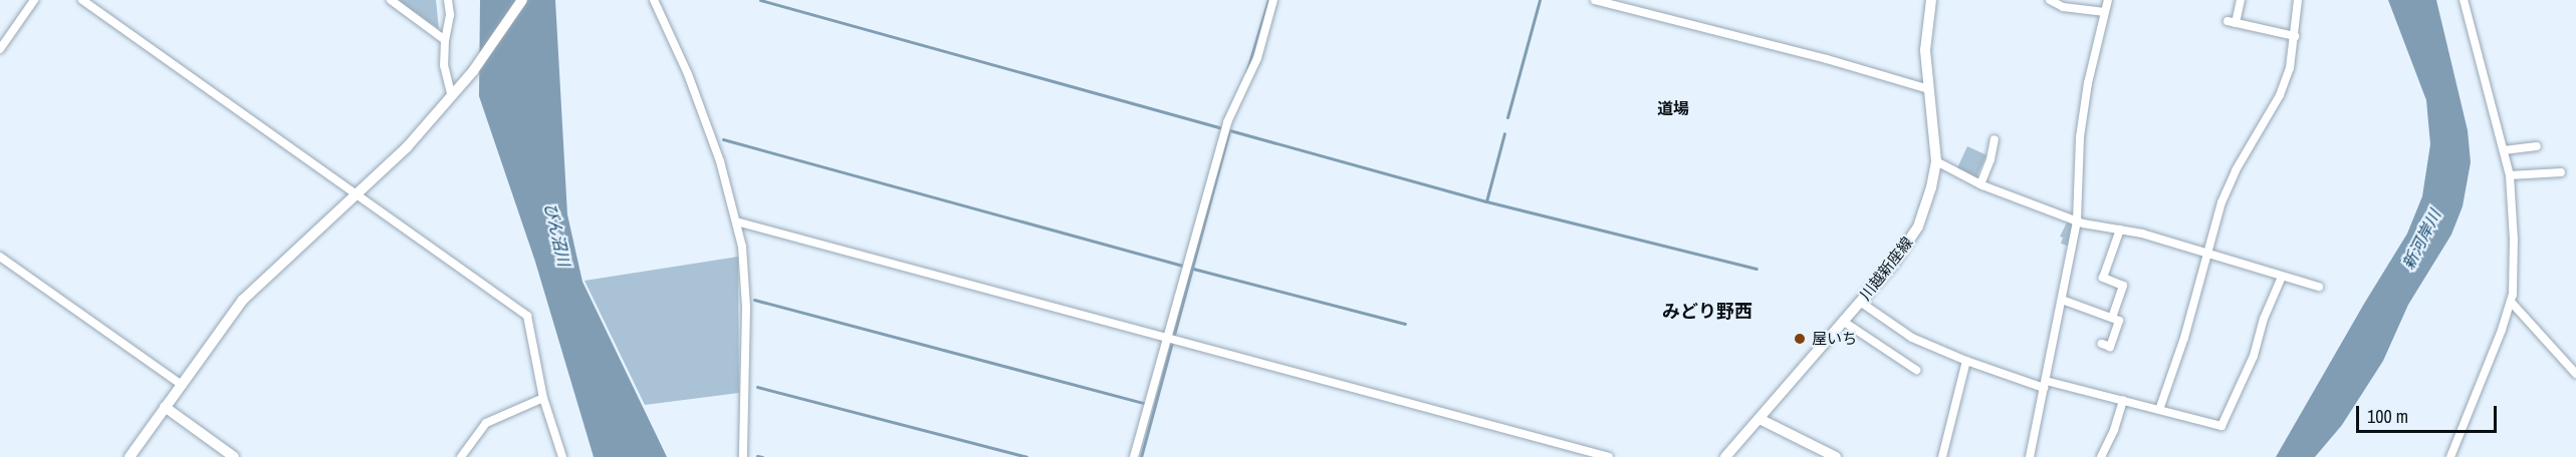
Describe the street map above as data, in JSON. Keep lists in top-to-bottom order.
{
  "streets": {
    "street": ["川越新座線"]
  },
  "districts": ["道場", "みどり野西"],
  "water": ["びん沼川", "新河岸川"],
  "places": ["屋いち"],
  "scale_bar": "100 m"
}
